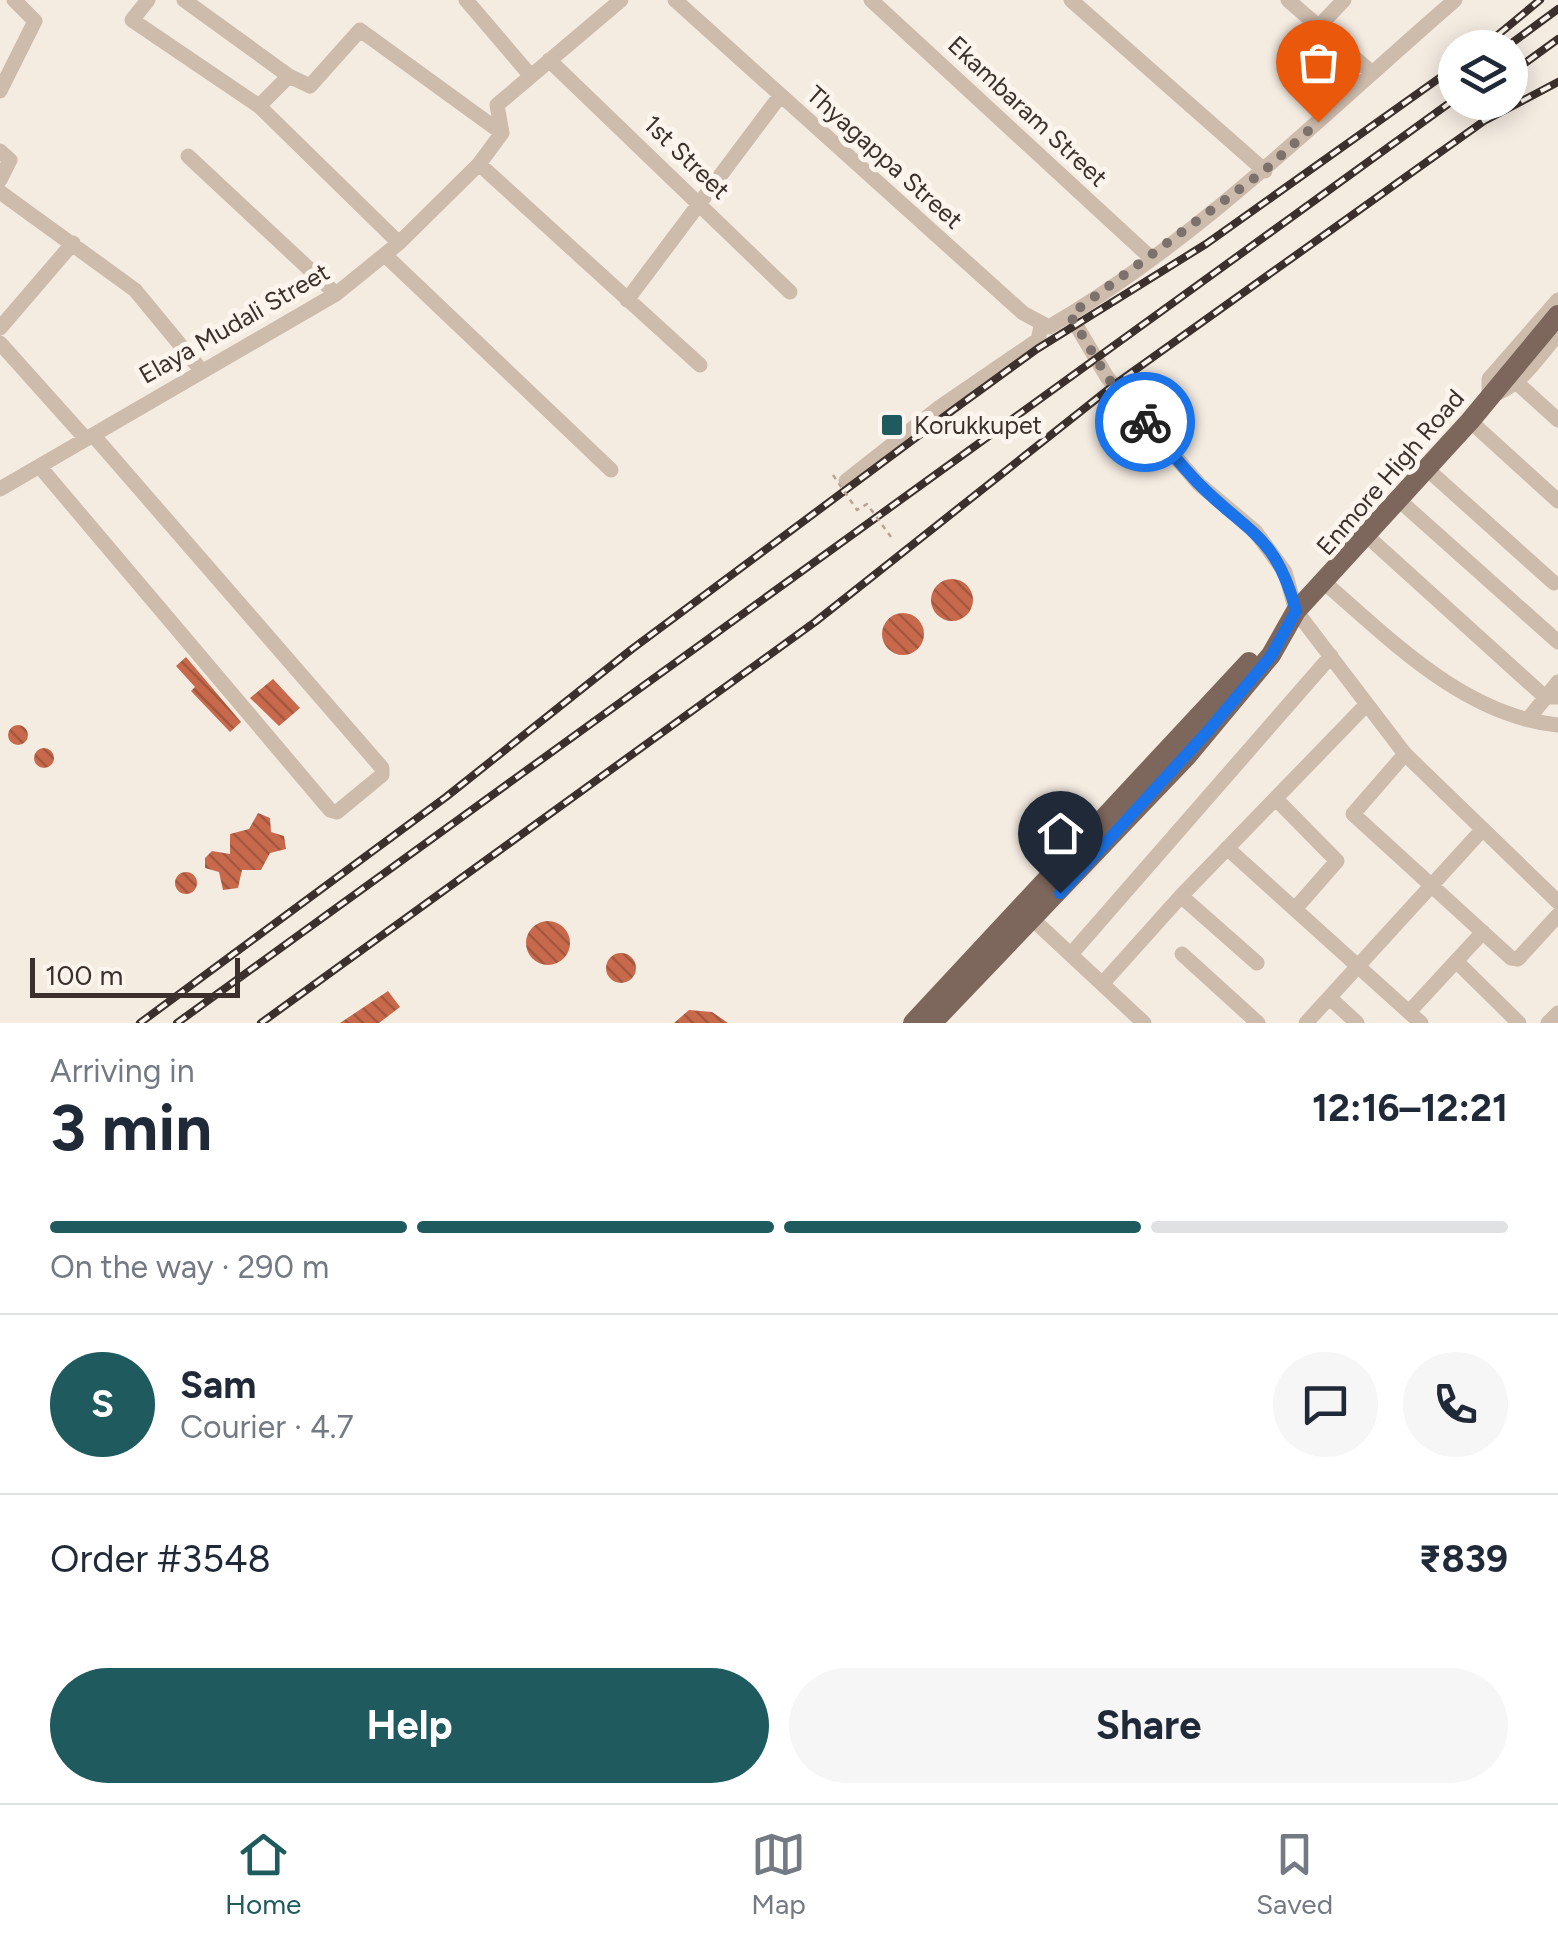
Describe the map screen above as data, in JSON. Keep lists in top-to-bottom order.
{
  "streets": {
    "main road": ["Enmore High Road"],
    "street": [
      "Ekambaram Street",
      "1st Street",
      "Thyagappa Street",
      "Elaya Mudali Street"
    ]
  },
  "crossings": [
    ["1st Street", "Elaya Mudali Street"]
  ],
  "places": {
    "transit": ["Korukkupet"]
  },
  "scale_bar": "100 m",
  "page": {
    "scale": "100 m",
    "heading": ["3 min", "Arriving in", "12:16–12:21"],
    "panel": [
      "Sam",
      "Courier · 4.7",
      "Order #3548",
      "₹839"
    ],
    "bar": "On the way · 290 m",
    "round": "S",
    "buttons": ["Help", "Share"],
    "tabs": ["Home", "Map", "Saved"]
  }
}
